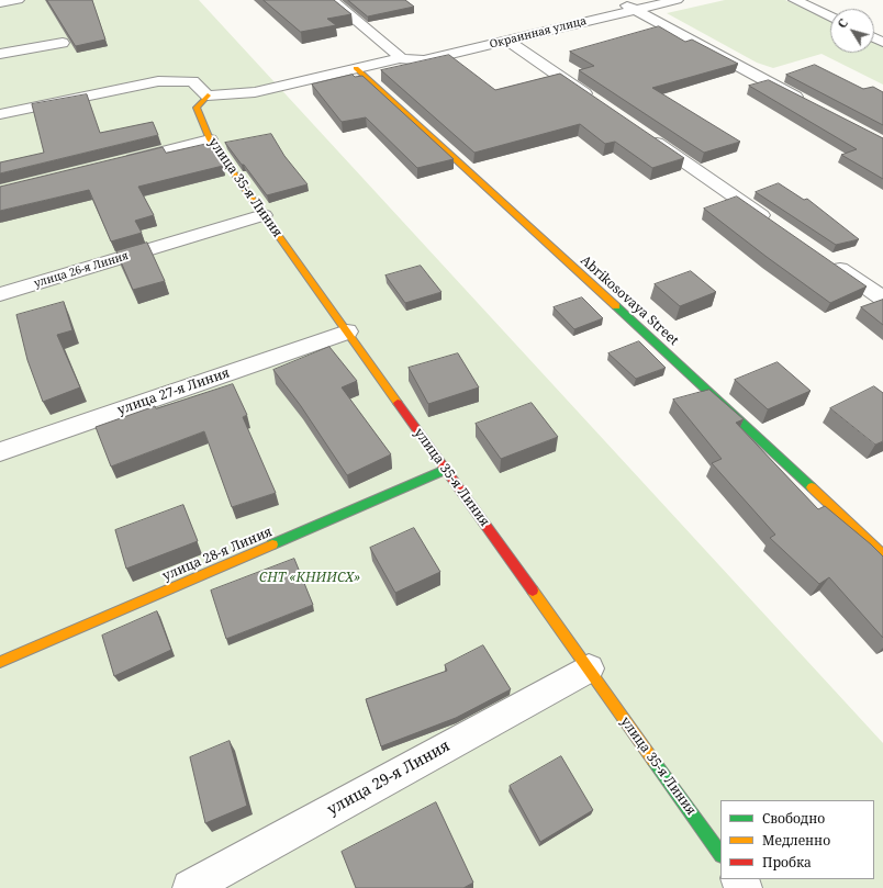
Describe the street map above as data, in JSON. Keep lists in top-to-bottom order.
{
  "streets": {
    "street": [
      "Окраинная улица",
      "улица 35-я Линия",
      "улица 26-я Линия",
      "Abrikosovaya Street",
      "улица 27-я Линия",
      "улица 28-я Линия",
      "улица 29-я Линия"
    ]
  },
  "crossings": [
    ["Окраинная улица", "улица 35-я Линия"],
    ["Окраинная улица", "Abrikosovaya Street"],
    ["улица 35-я Линия", "улица 26-я Линия"],
    ["улица 35-я Линия", "улица 27-я Линия"],
    ["улица 35-я Линия", "улица 28-я Линия"],
    ["улица 35-я Линия", "улица 29-я Линия"]
  ],
  "parks": ["СНТ «КНИИСХ»"],
  "legend": ["Свободно", "Медленно", "Пробка"],
  "north": "top left"
}
